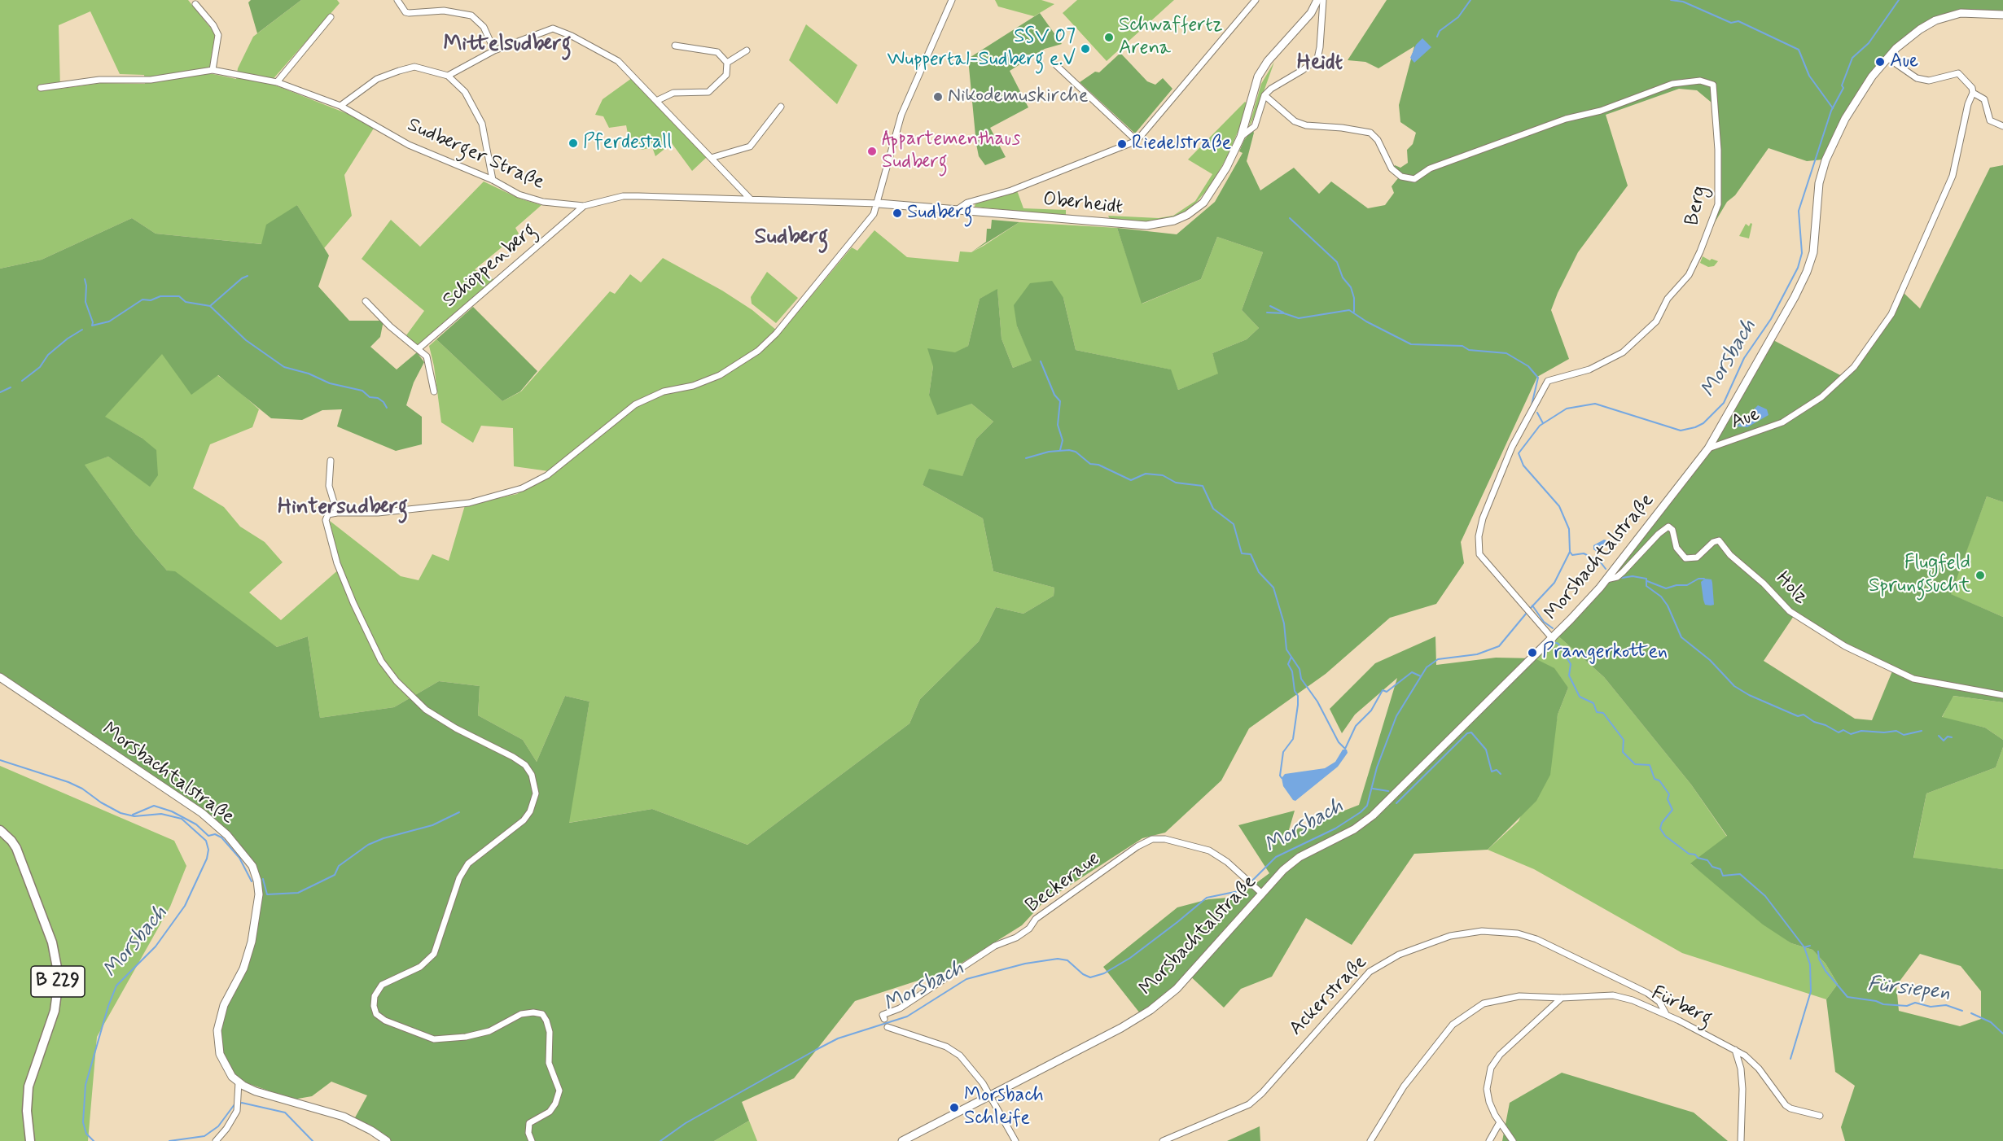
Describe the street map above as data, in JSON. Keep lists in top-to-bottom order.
{
  "streets": {
    "main road": ["Oberheidt", "Morsbachtalstraße", "B 229"],
    "street": [
      "Sudberger Straße",
      "Berg",
      "Schöppenberg",
      "Aue",
      "Holz",
      "Beckeraue",
      "Ackerstraße",
      "Fürberg"
    ]
  },
  "crossings": [
    ["Sudberger Straße", "Oberheidt"],
    ["Sudberger Straße", "Schöppenberg"],
    ["Oberheidt", "Berg"],
    ["Berg", "Morsbachtalstraße"],
    ["Aue", "Morsbachtalstraße"],
    ["Morsbachtalstraße", "Holz"],
    ["Morsbachtalstraße", "Beckeraue"],
    ["Ackerstraße", "Fürberg"]
  ],
  "districts": [
    "Mittelsudberg",
    "Heidt",
    "Sudberg",
    "Hintersudberg"
  ],
  "water": ["Morsbach", "Fürsiepen"],
  "places": [
    "Schwaffertz Arena",
    "SSV 07 Wuppertal-Sudberg e.V",
    "Aue",
    "Nikodemuskirche",
    "Pferdestall",
    "Riedelstraße",
    "Appartementhaus Sudberg",
    "Sudberg",
    "Flugfeld Sprungsucht",
    "Prangerkotten",
    "Morsbach Schleife"
  ]
}
